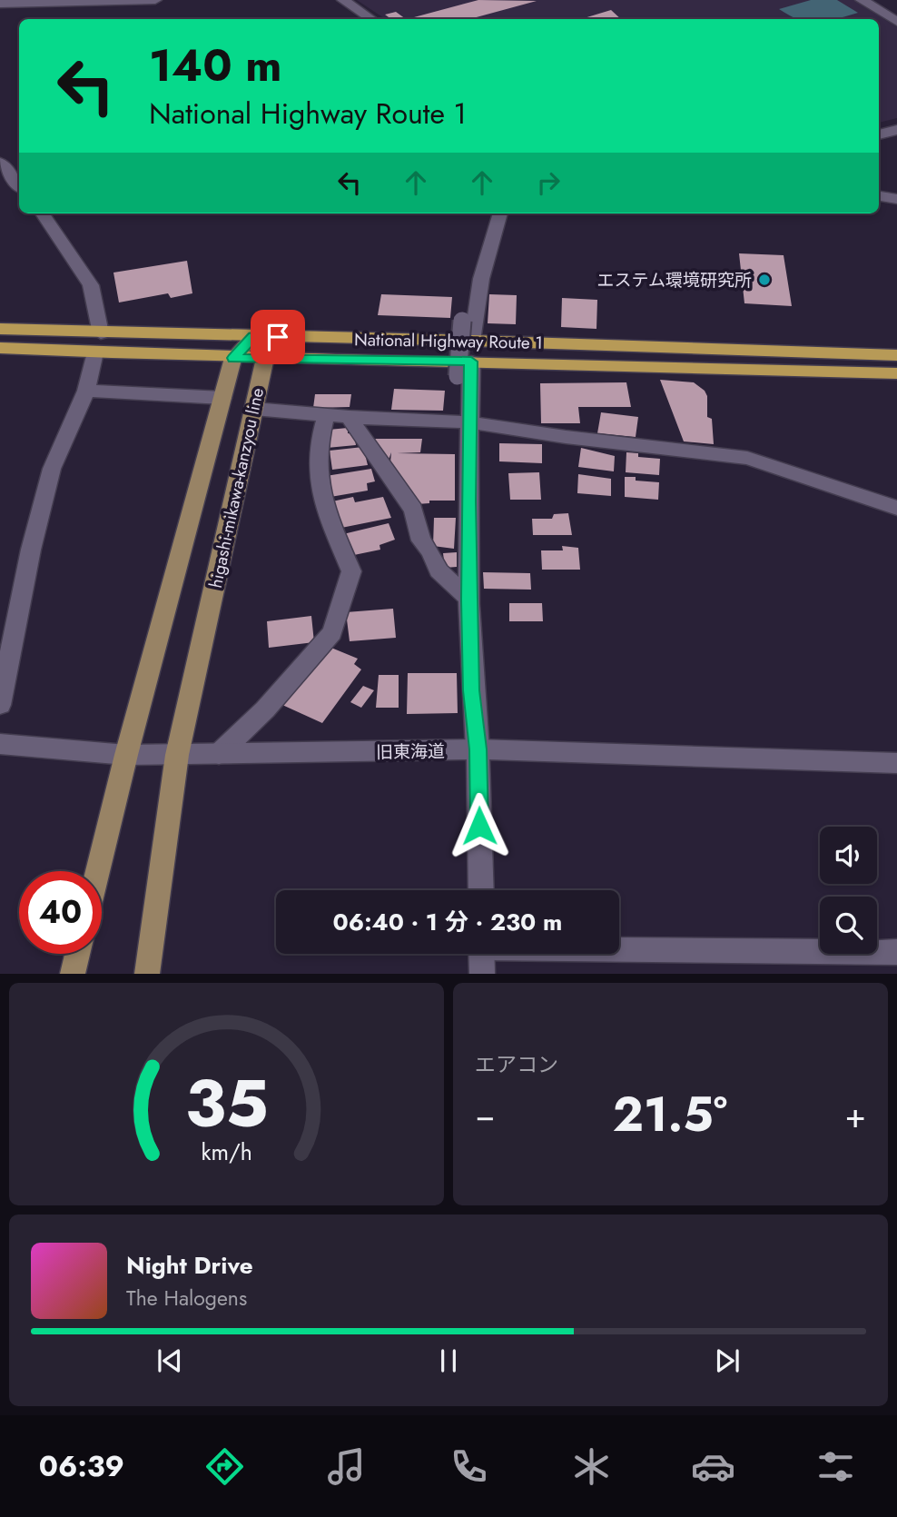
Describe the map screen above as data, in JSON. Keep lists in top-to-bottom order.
{
  "streets": {
    "highway": ["National Highway Route 1"],
    "main road": ["higashi-mikawa-kanzyou line"],
    "street": ["旧東海道"]
  },
  "crossings": [
    ["National Highway Route 1", "higashi-mikawa-kanzyou line"],
    ["higashi-mikawa-kanzyou line", "旧東海道"]
  ],
  "places": ["エステム環境研究所"],
  "page": {
    "turn": ["140 m", "National Highway Route 1"],
    "limit": "40",
    "trip": "06:40 · 1 分 · 230 m",
    "tile": "エアコン",
    "heat": ["−", "21.5°", "+"],
    "song": ["Night Drive", "The Halogens"],
    "tabs": "06:39",
    "gauge": ["35", "km/h"]
  }
}
